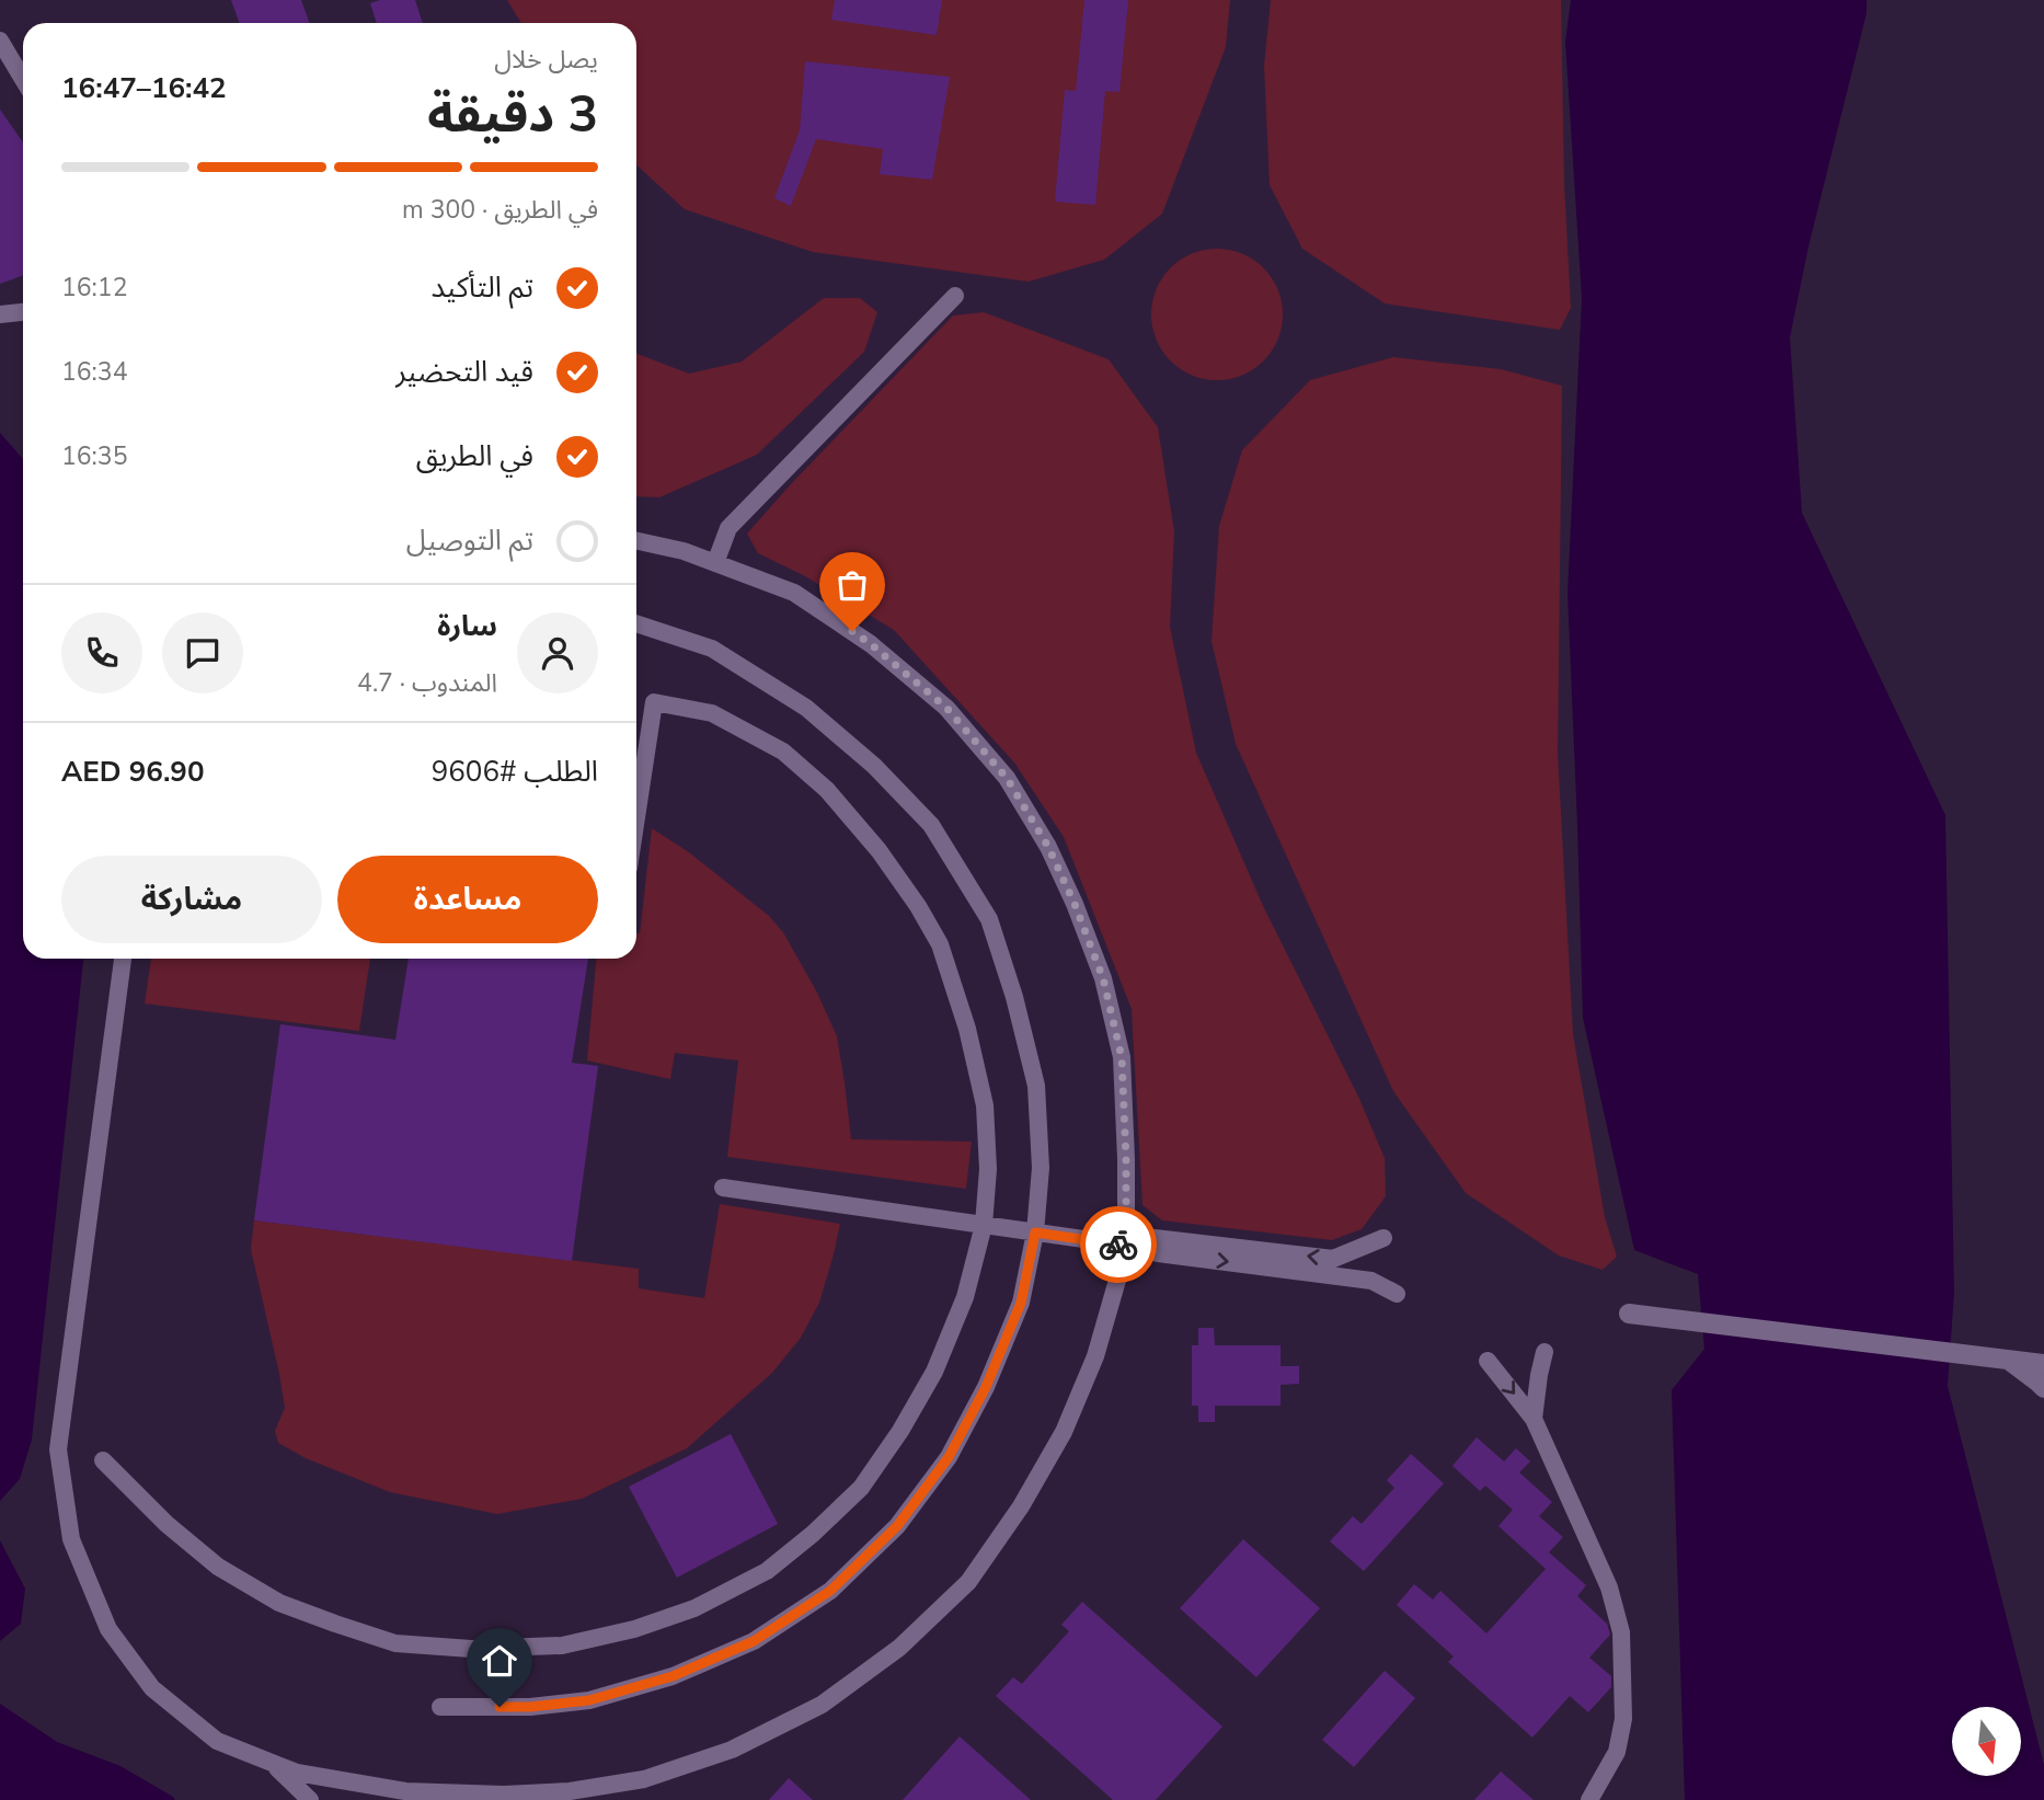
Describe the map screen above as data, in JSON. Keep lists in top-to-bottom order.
{
  "north": "bottom",
  "page": {
    "heading": ["3 دقيقة", "يصل خلال", "16:42–16:47"],
    "panel": [
      "سارة",
      "المندوب · 4.7",
      "الطلب #9606",
      "AED 96.90"
    ],
    "bar": "في الطريق · 300 m",
    "list": [
      ["تم التأكيد", "16:12"],
      ["قيد التحضير", "16:34"],
      ["في الطريق", "16:35"],
      "تم التوصيل"
    ],
    "buttons": ["مساعدة", "مشاركة"]
  }
}
